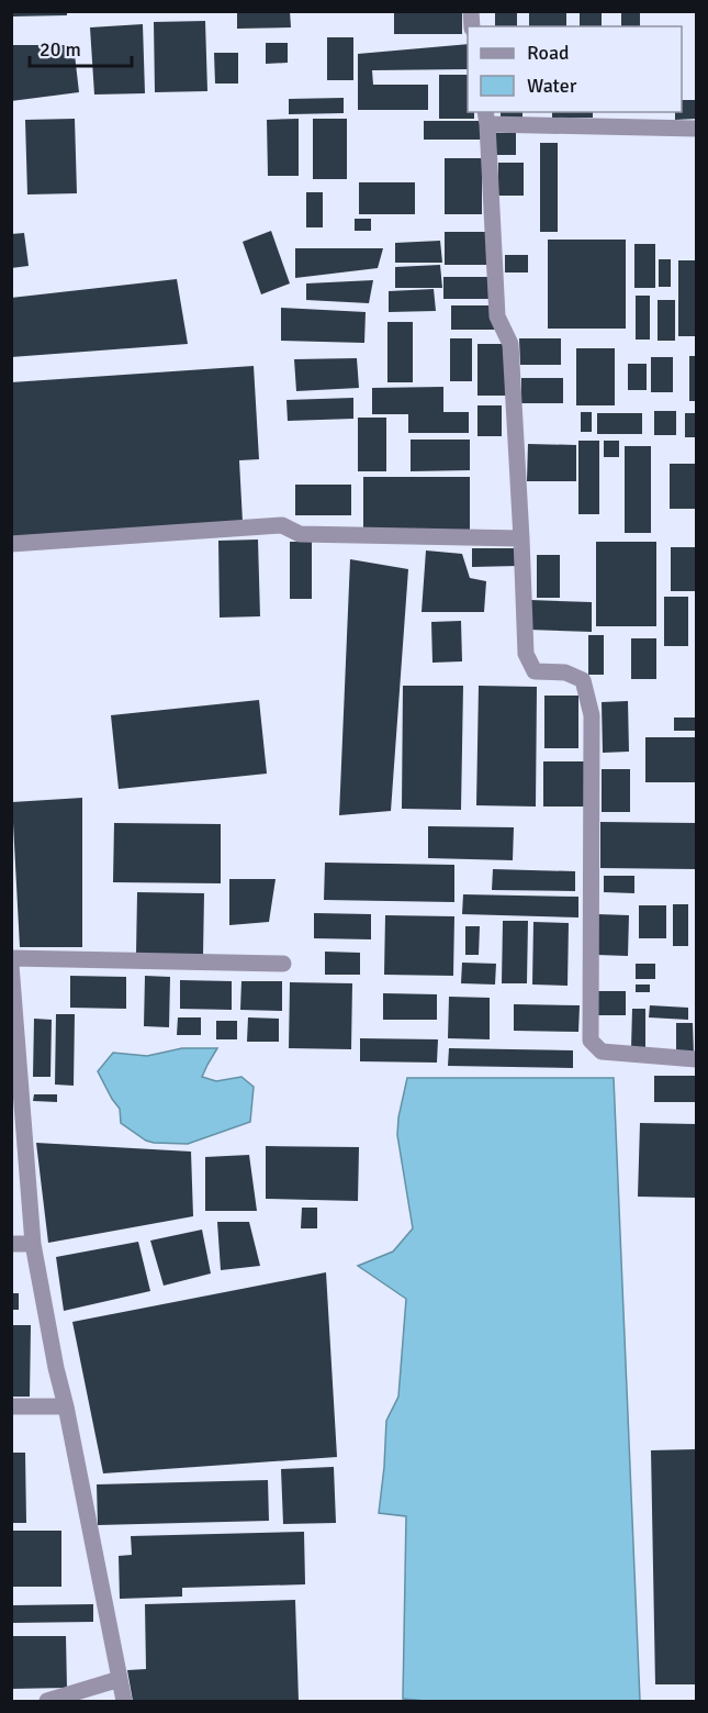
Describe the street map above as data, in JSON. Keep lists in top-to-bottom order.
{
  "legend": ["Road", "Water"],
  "scale_bar": "20 m"
}
